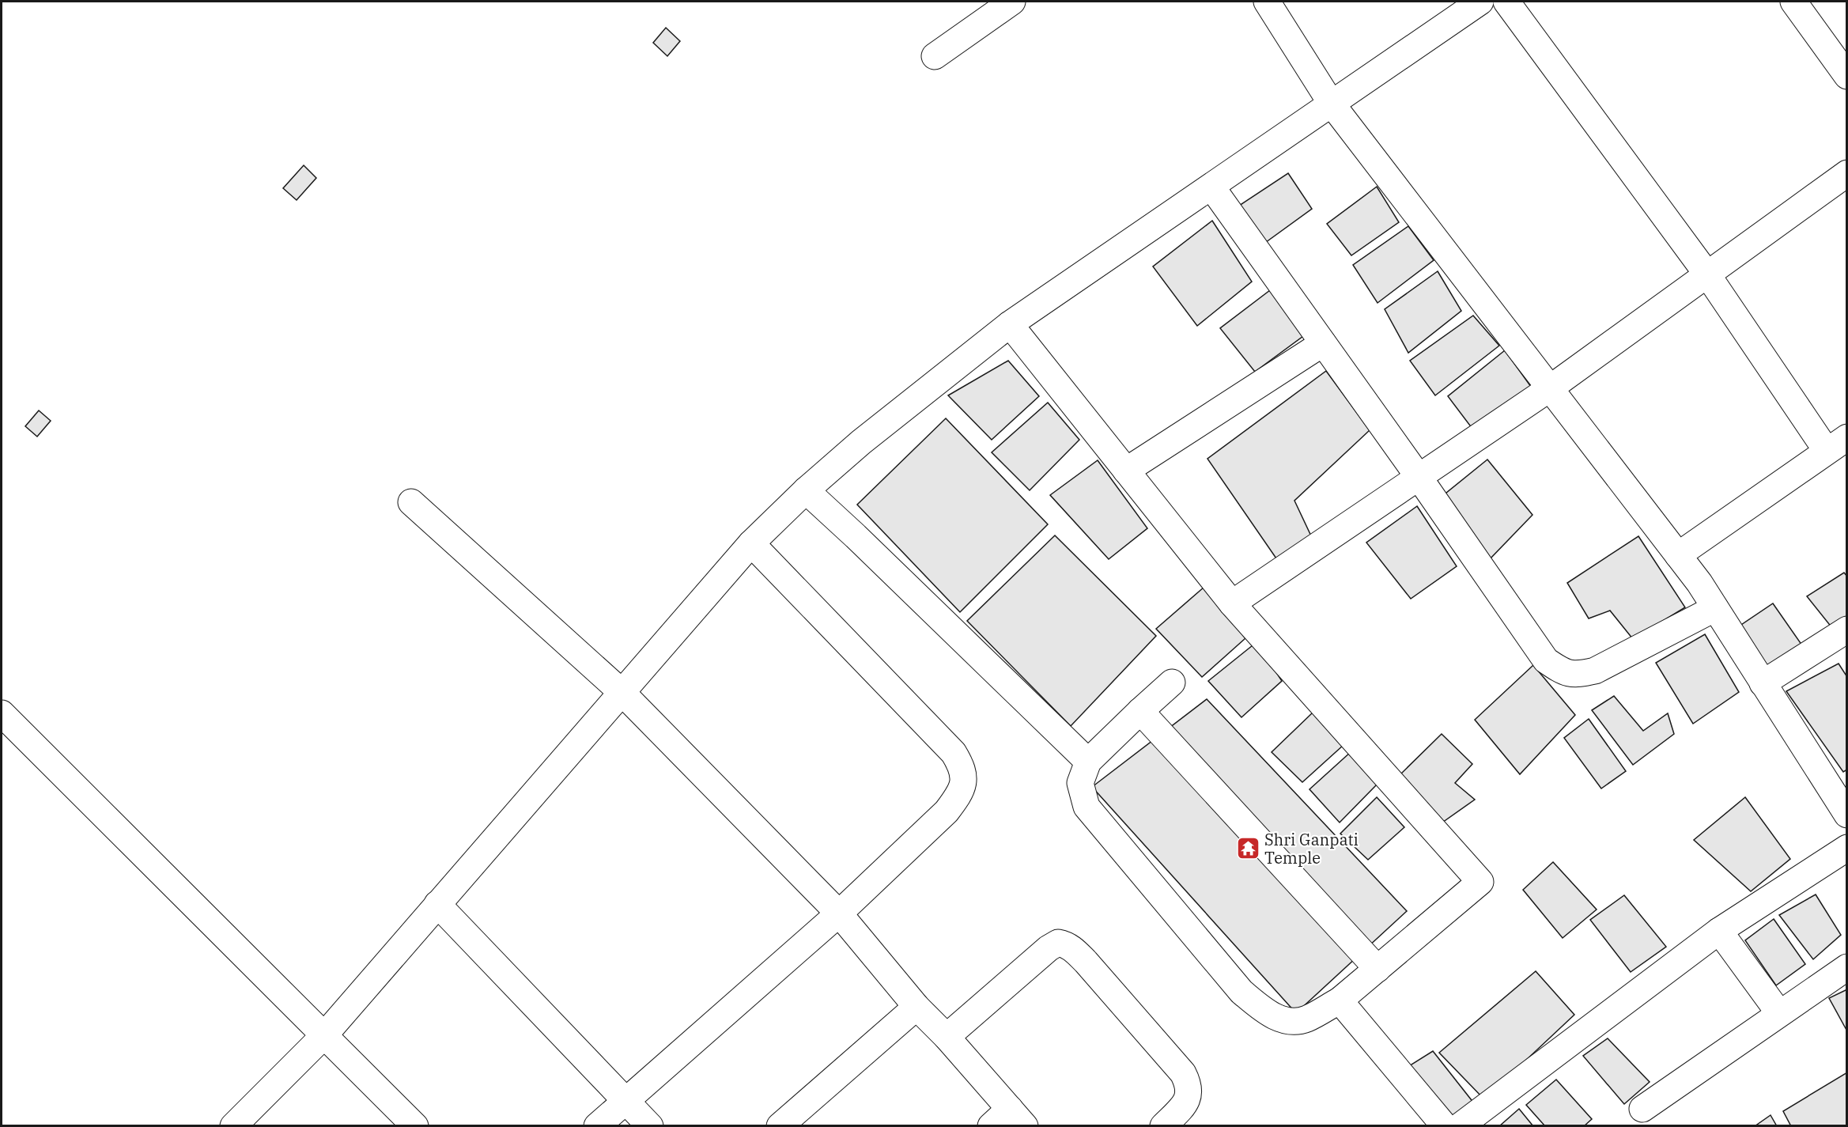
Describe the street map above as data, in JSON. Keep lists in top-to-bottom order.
{
  "places": {
    "temple": ["Shri Ganpati Temple"]
  }
}
